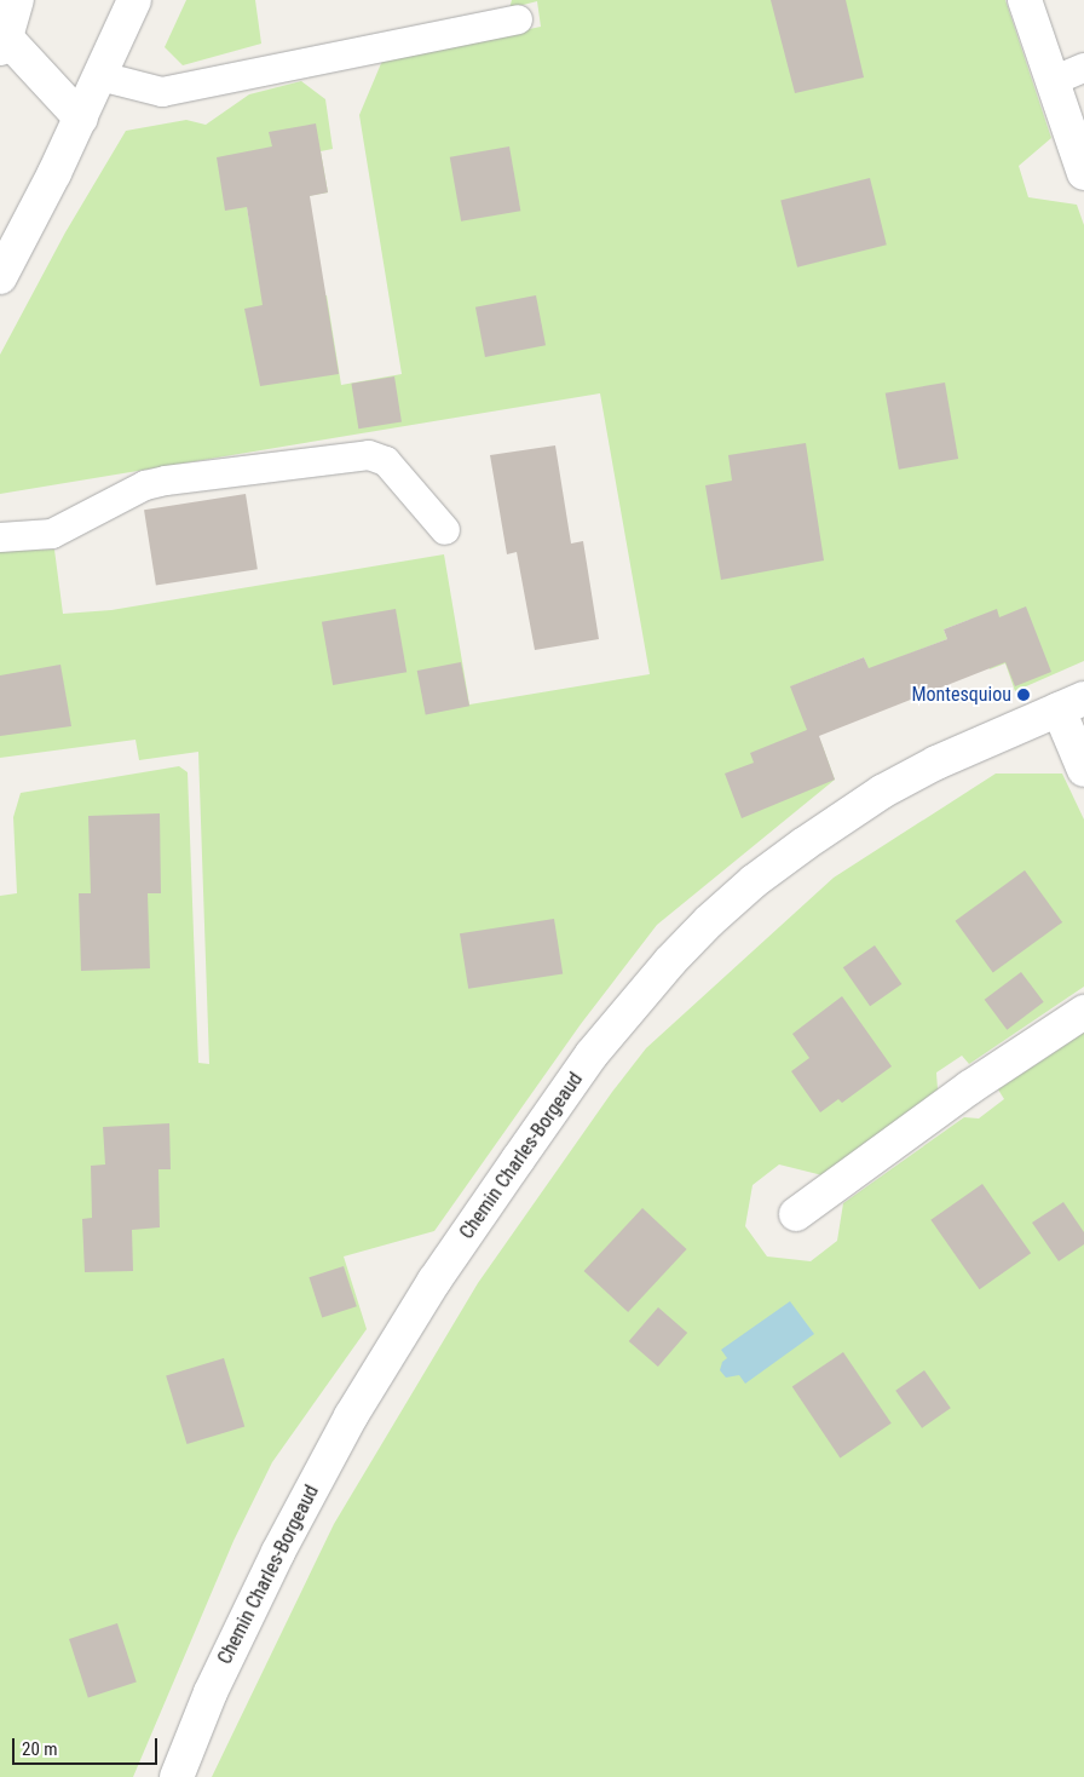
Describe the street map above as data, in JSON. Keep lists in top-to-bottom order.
{
  "streets": {
    "street": ["Chemin Charles-Borgeaud"]
  },
  "places": ["Montesquiou"],
  "scale_bar": "20 m"
}
